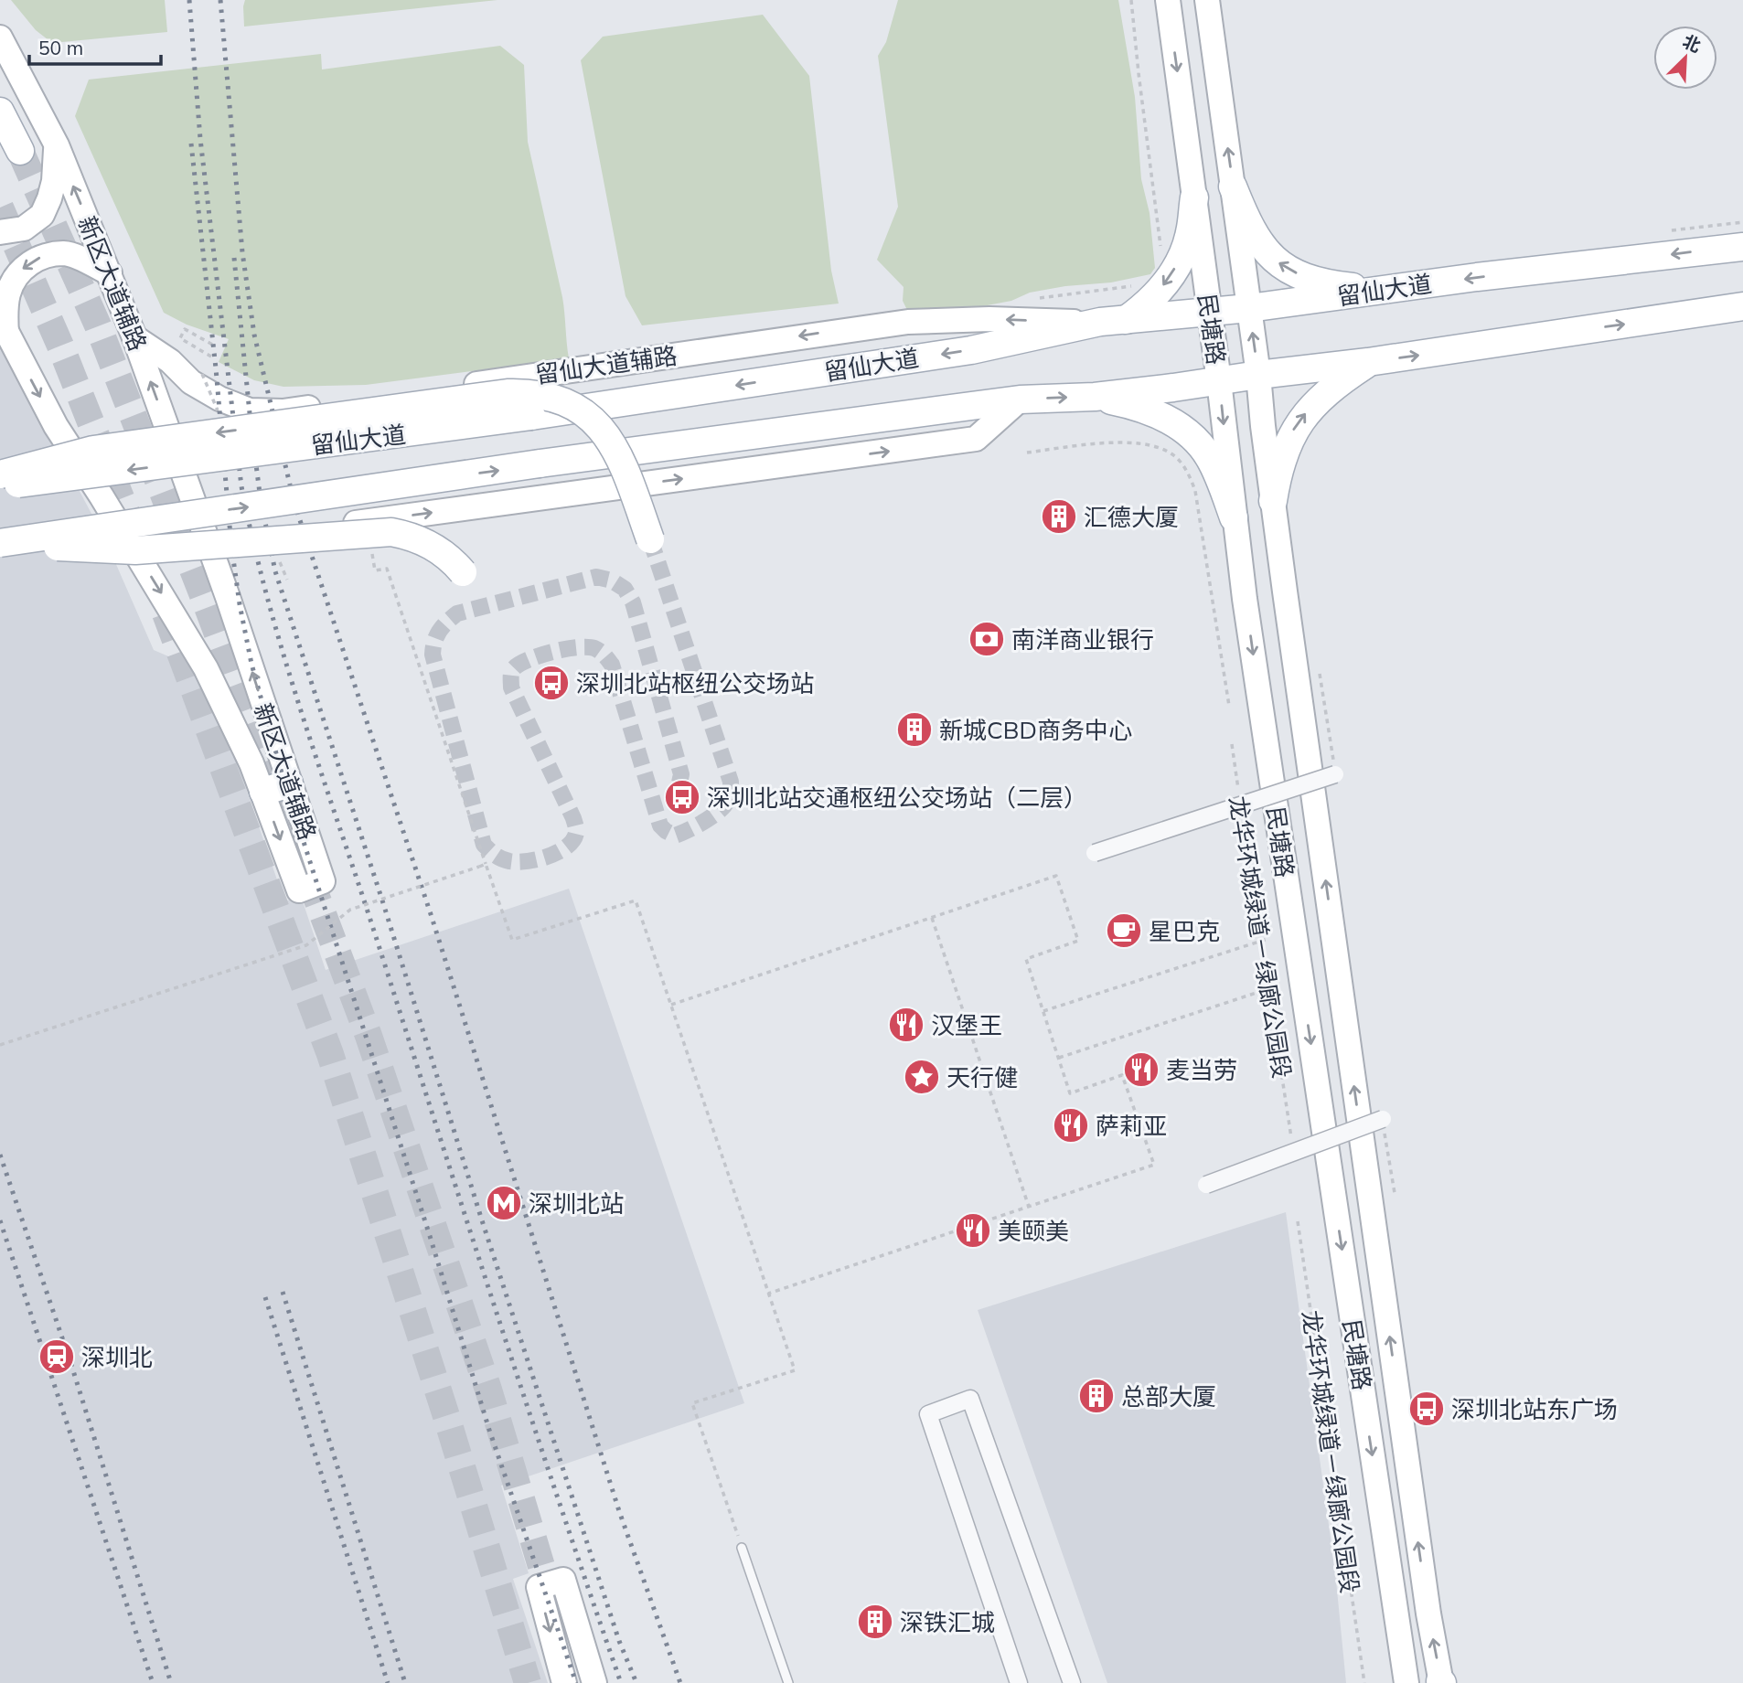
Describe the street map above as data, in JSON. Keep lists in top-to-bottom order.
{
  "streets": {
    "main road": [
      "新区大道辅路",
      "留仙大道",
      "民塘路",
      "留仙大道辅路"
    ],
    "path": ["龙华环城绿道－绿廊公园段"]
  },
  "crossings": [
    ["新区大道辅路", "留仙大道辅路"],
    ["留仙大道", "民塘路"],
    ["留仙大道", "留仙大道辅路"]
  ],
  "places": {
    "building": [
      "汇德大厦",
      "新城CBD商务中心",
      "总部大厦",
      "深铁汇城"
    ],
    "bank": ["南洋商业银行"],
    "bus stop": ["深圳北站枢纽公交场站", "深圳北站交通枢纽公交场站（二层）", "深圳北站东广场"],
    "cafe": ["星巴克"],
    "restaurant": [
      "汉堡王",
      "麦当劳",
      "萨莉亚",
      "美颐美"
    ],
    "place": ["天行健"],
    "metro station": ["深圳北站"],
    "station": ["深圳北"]
  },
  "scale_bar": "50 m",
  "north": "top right"
}
